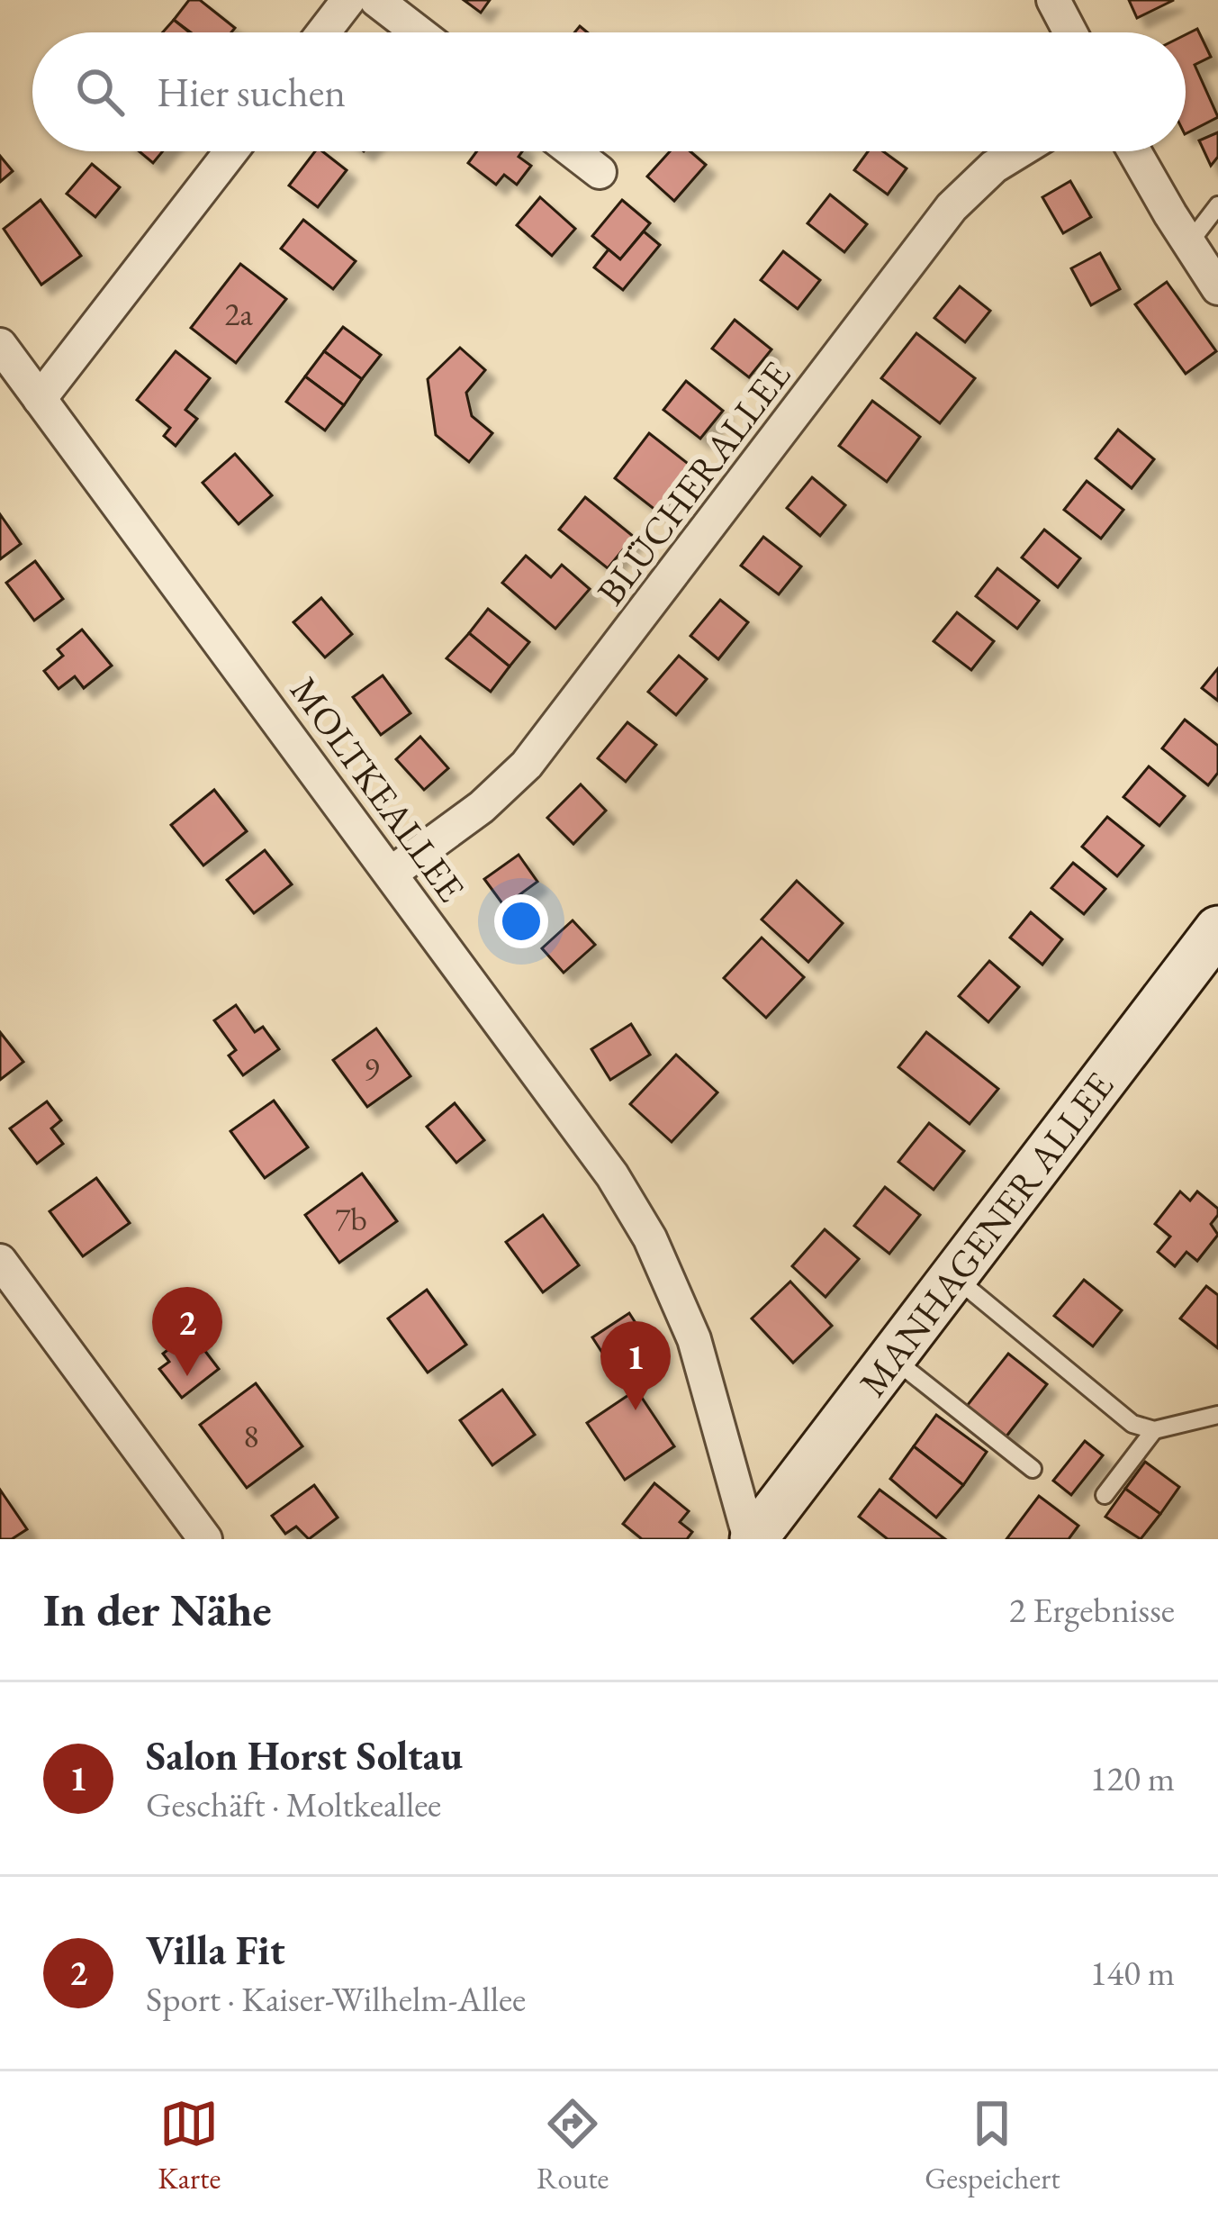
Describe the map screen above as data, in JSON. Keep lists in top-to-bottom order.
{
  "streets": {
    "main road": ["MANHAGENER ALLEE"],
    "street": ["BLÜCHERALLEE", "MOLTKEALLEE"]
  },
  "crossings": [
    ["BLÜCHERALLEE", "MOLTKEALLEE"],
    ["MOLTKEALLEE", "MANHAGENER ALLEE"]
  ],
  "house_numbers": [
    "2a",
    "9",
    "7b",
    "8"
  ],
  "page": {
    "search": "Hier suchen",
    "pins": ["2", "1"],
    "heading": ["In der Nähe", "2 Ergebnisse"],
    "list": [
      {
        "mark": "1",
        "name": "Salon Horst Soltau",
        "note": "Geschäft · Moltkeallee",
        "value": "120 m"
      },
      {
        "mark": "2",
        "name": "Villa Fit",
        "note": "Sport · Kaiser-Wilhelm-Allee",
        "value": "140 m"
      }
    ],
    "nav": ["Karte", "Route", "Gespeichert"]
  }
}
